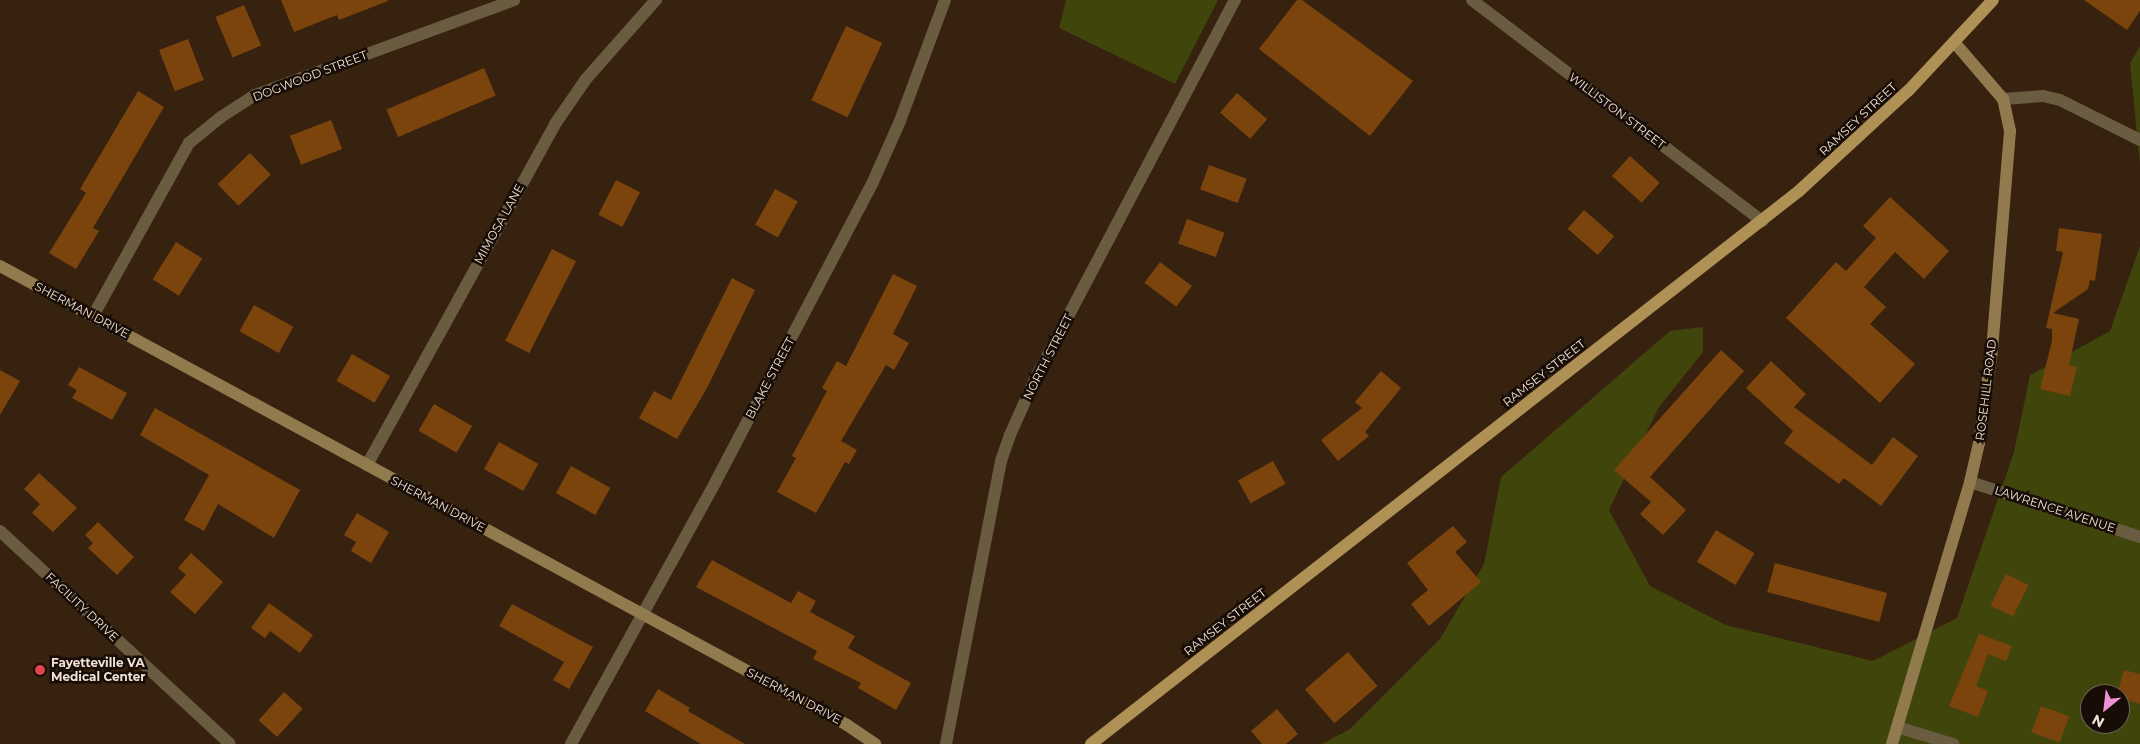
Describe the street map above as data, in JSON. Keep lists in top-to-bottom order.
{
  "streets": {
    "main road": ["RAMSEY STREET"],
    "street": [
      "DOGWOOD STREET",
      "WILLISTON STREET",
      "MIMOSA LANE",
      "SHERMAN DRIVE",
      "NORTH STREET",
      "BLAKE STREET",
      "ROSEHILL ROAD",
      "LAWRENCE AVENUE",
      "FACILITY DRIVE"
    ]
  },
  "crossings": [
    ["DOGWOOD STREET", "SHERMAN DRIVE"],
    ["WILLISTON STREET", "RAMSEY STREET"],
    ["RAMSEY STREET", "ROSEHILL ROAD"],
    ["MIMOSA LANE", "SHERMAN DRIVE"],
    ["SHERMAN DRIVE", "BLAKE STREET"],
    ["ROSEHILL ROAD", "LAWRENCE AVENUE"]
  ],
  "places": ["Fayetteville VA Medical Center"],
  "north": "bottom left"
}
